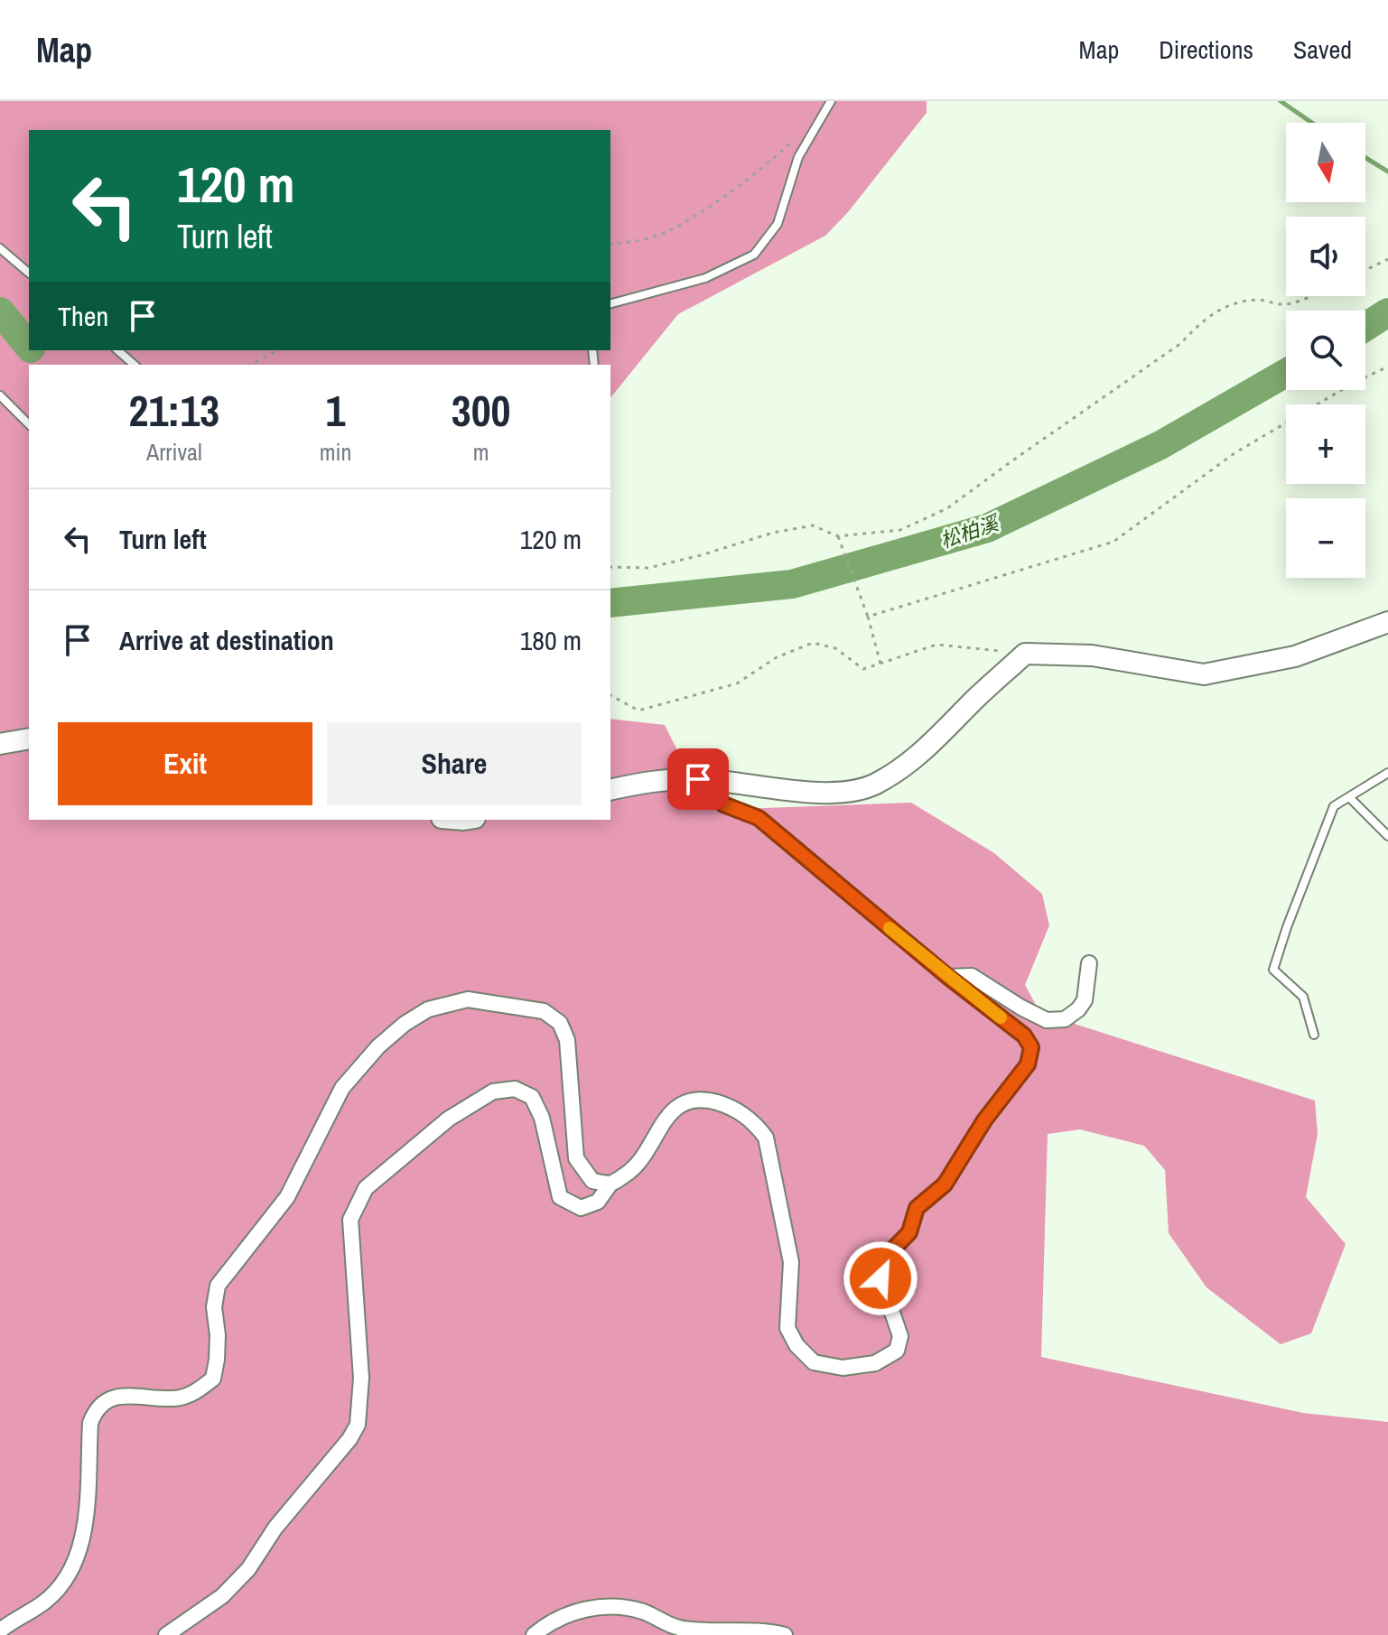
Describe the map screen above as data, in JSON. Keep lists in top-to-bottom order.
{
  "water": ["松柏溪"],
  "north": "bottom",
  "page": {
    "header": "Map",
    "nav": ["Map", "Directions", "Saved"],
    "map_buttons": ["+", "−"],
    "turn": ["120 m", "Turn left"],
    "then": "Then",
    "eta": [
      "21:13",
      "Arrival",
      "1",
      "min",
      "300",
      "m"
    ],
    "list": [
      {
        "name": "Turn left",
        "value": "120 m"
      },
      {
        "name": "Arrive at destination",
        "value": "180 m"
      }
    ],
    "buttons": ["Exit", "Share"]
  }
}
